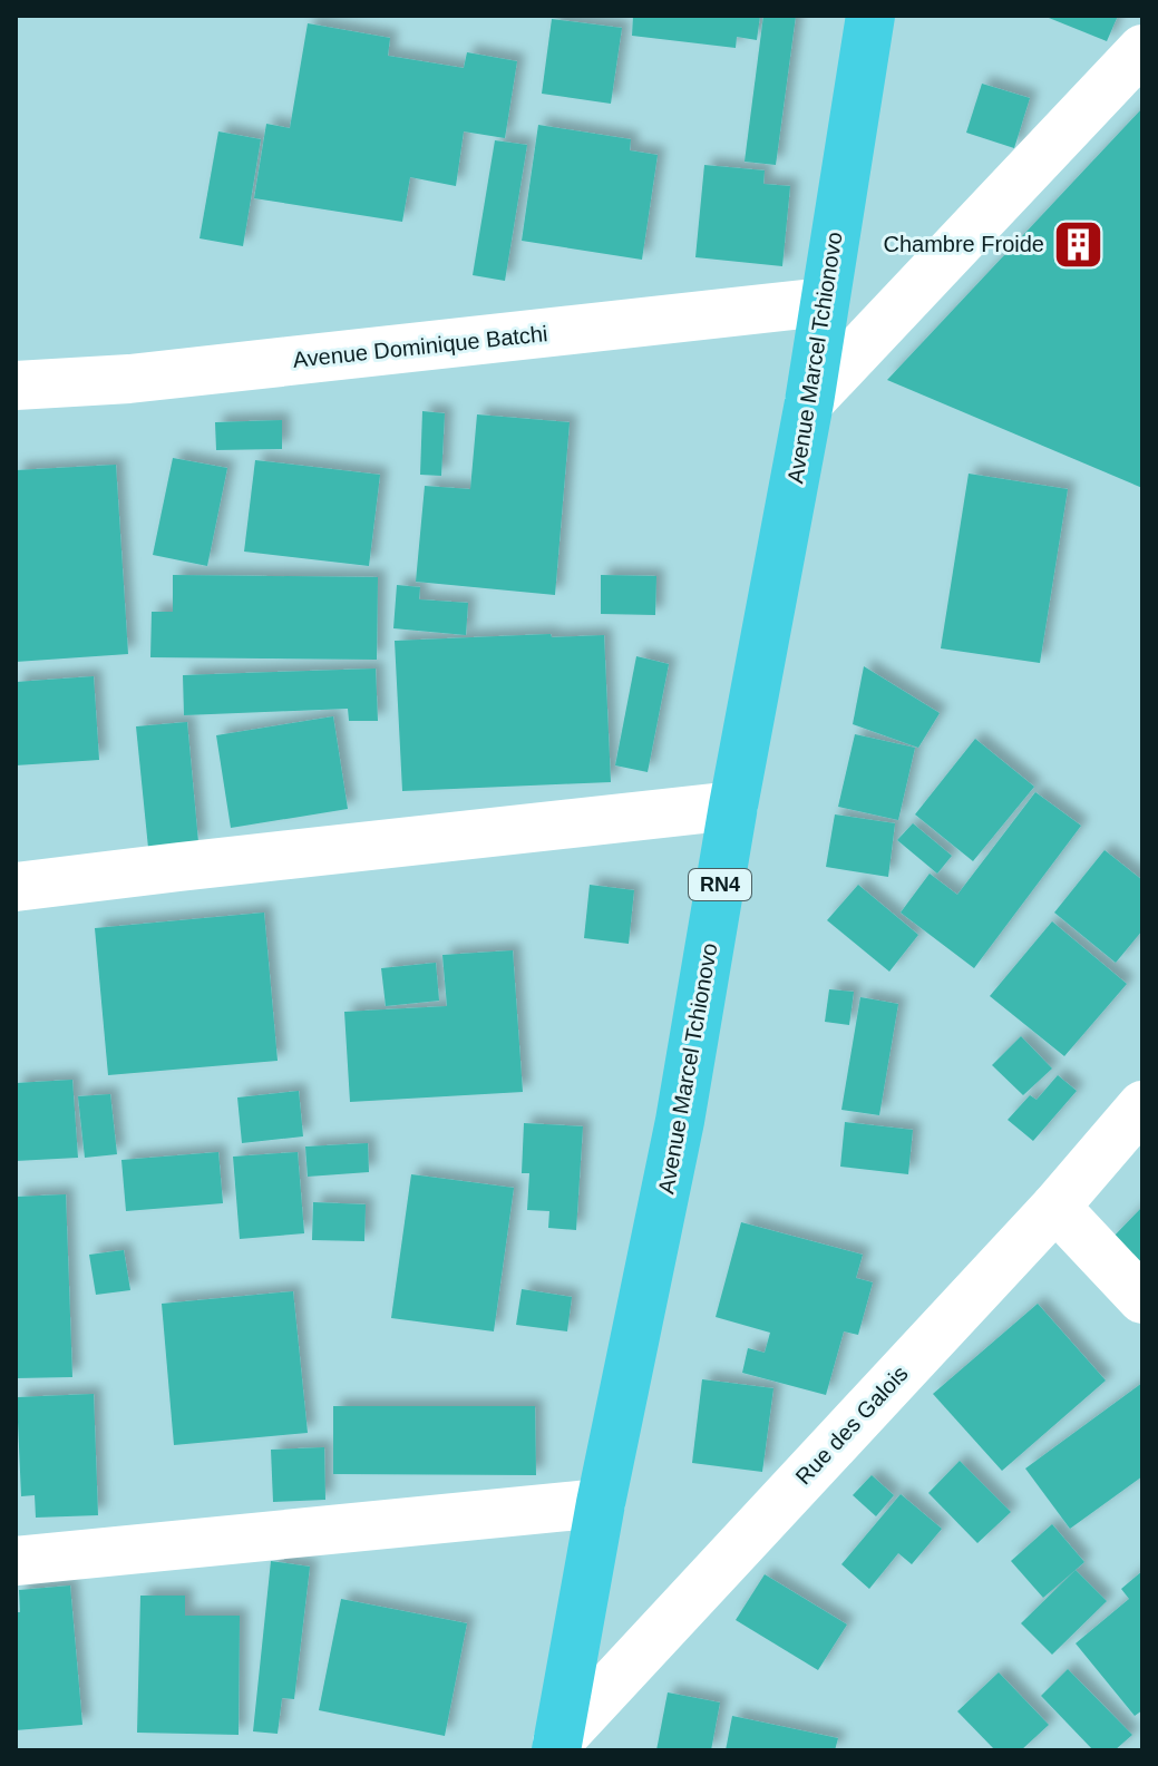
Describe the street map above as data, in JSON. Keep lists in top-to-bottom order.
{
  "streets": {
    "highway": ["Avenue Marcel Tchionovo", "RN4"],
    "street": ["Avenue Dominique Batchi", "Rue des Galois"]
  },
  "crossings": [
    ["Avenue Dominique Batchi", "Avenue Marcel Tchionovo"],
    ["Avenue Marcel Tchionovo", "Rue des Galois"]
  ],
  "places": {
    "building": ["Chambre Froide"]
  }
}
